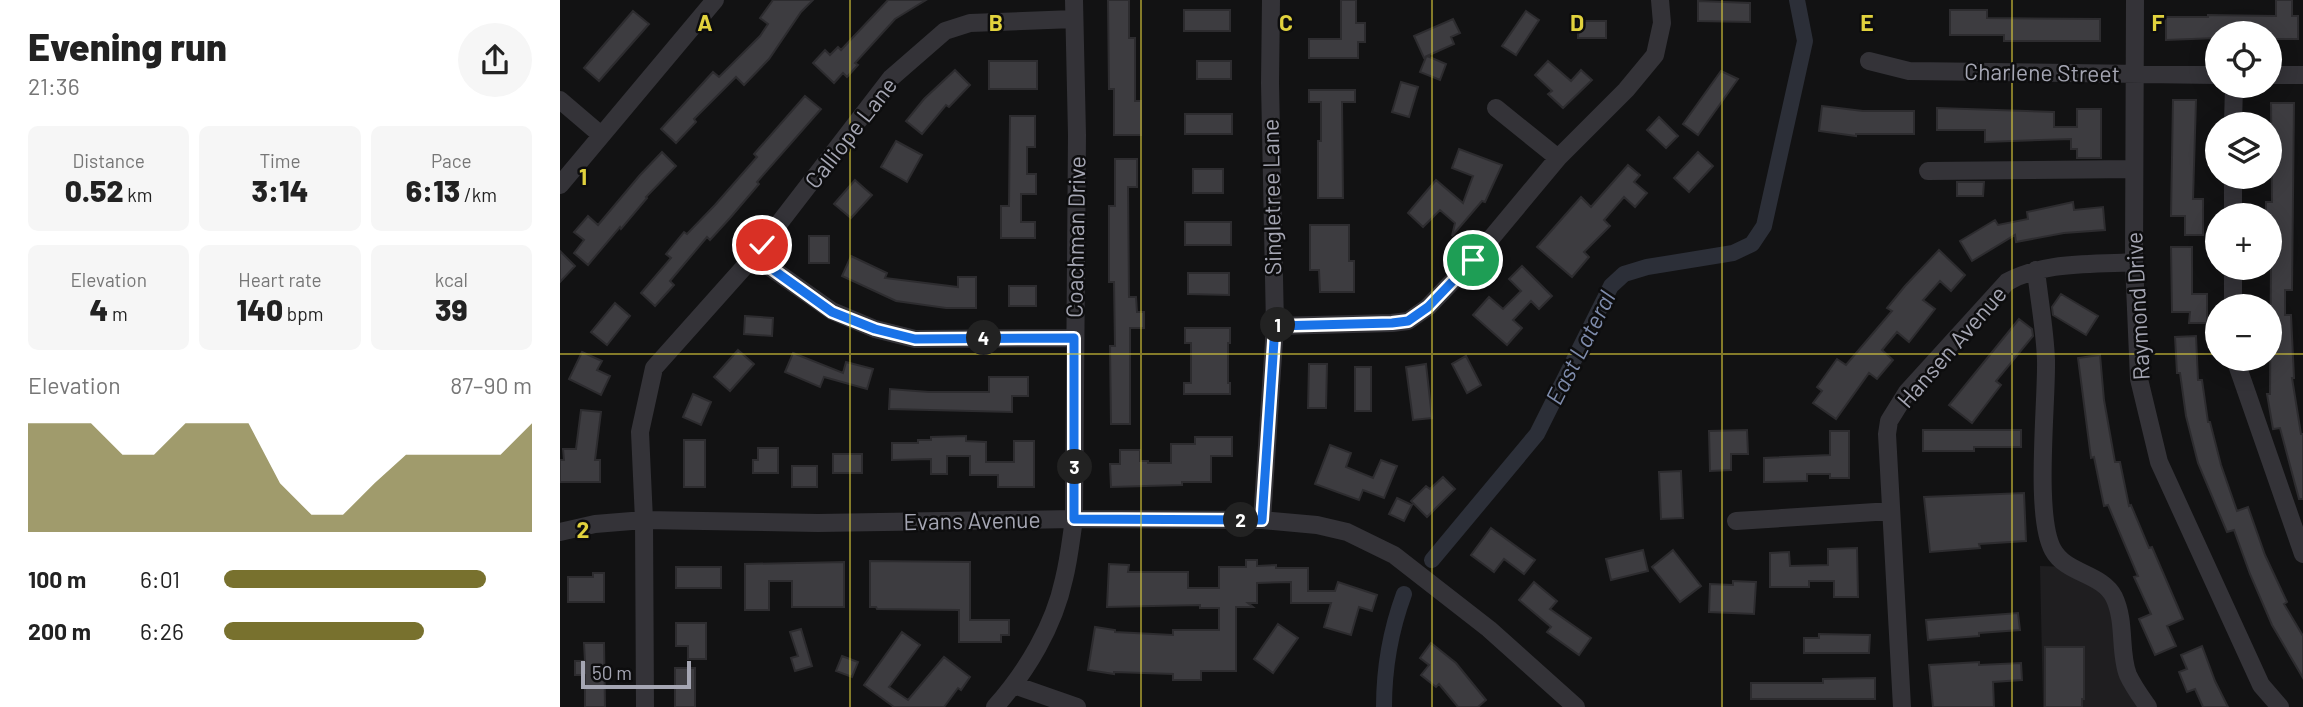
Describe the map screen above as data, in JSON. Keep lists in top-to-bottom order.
{
  "streets": {
    "street": [
      "Charlene Street",
      "Calliope Lane",
      "Singletree Lane",
      "Coachman Drive",
      "Raymond Drive",
      "Hansen Avenue",
      "Evans Avenue"
    ]
  },
  "crossings": [
    ["Charlene Street", "Raymond Drive"],
    ["Calliope Lane", "Coachman Drive"],
    ["Calliope Lane", "Evans Avenue"],
    ["Singletree Lane", "Evans Avenue"],
    ["Coachman Drive", "Evans Avenue"],
    ["Raymond Drive", "Hansen Avenue"]
  ],
  "water": ["East Lateral"],
  "scale_bar": "50 m",
  "page": {
    "heading": ["Evening run", "21:36"],
    "map_buttons": ["+", "−"],
    "stats": [
      ["Distance", "0.52 km"],
      ["Time", "3:14"],
      ["Pace", "6:13 /km"],
      ["Elevation", "4 m"],
      ["Heart rate", "140 bpm"],
      ["kcal", "39"]
    ],
    "pins": [
      "1",
      "4",
      "3",
      "2"
    ],
    "chart": ["Elevation", "87–90 m"],
    "list": [
      {
        "name": "100 m",
        "note": "6:01"
      },
      {
        "name": "200 m",
        "note": "6:26"
      }
    ],
    "scale": "50 m"
  },
  "grid": {
    "columns": [
      "A",
      "B",
      "C",
      "D",
      "E",
      "F"
    ],
    "rows": ["1", "2"]
  }
}
